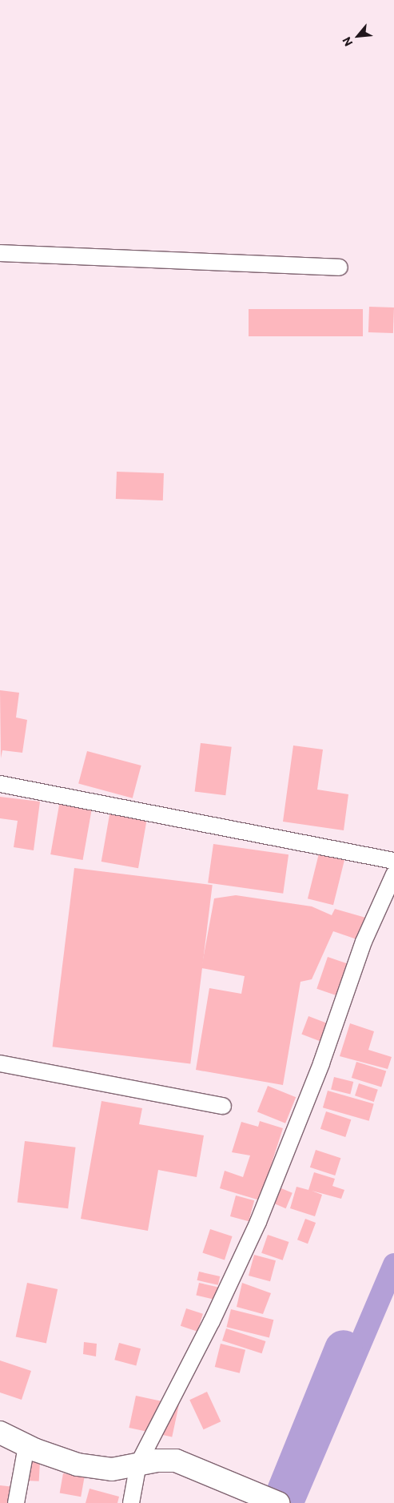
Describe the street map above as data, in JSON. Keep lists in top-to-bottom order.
{
  "north": "bottom left"
}
